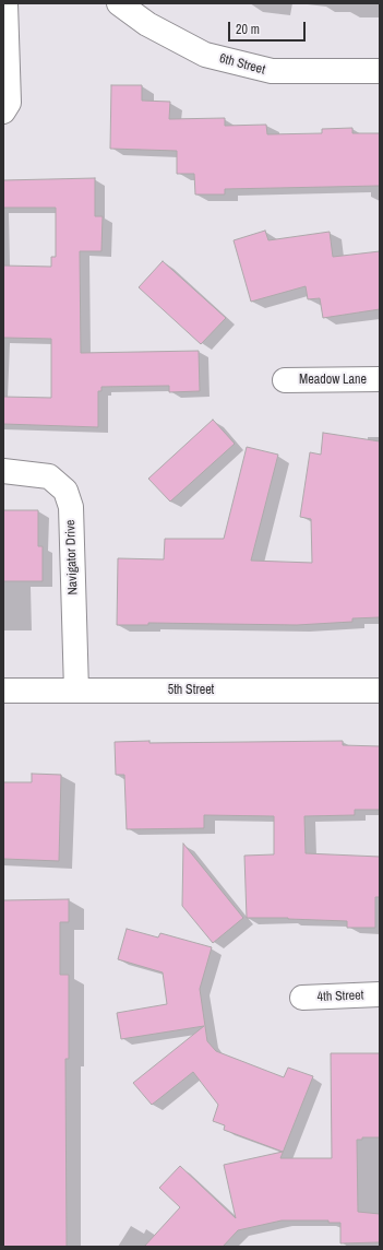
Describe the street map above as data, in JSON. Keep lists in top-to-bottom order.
{
  "streets": {
    "street": [
      "6th Street",
      "Meadow Lane",
      "Navigator Drive",
      "5th Street",
      "4th Street"
    ]
  },
  "crossings": [
    ["Navigator Drive", "5th Street"]
  ],
  "scale_bar": "20 m"
}
